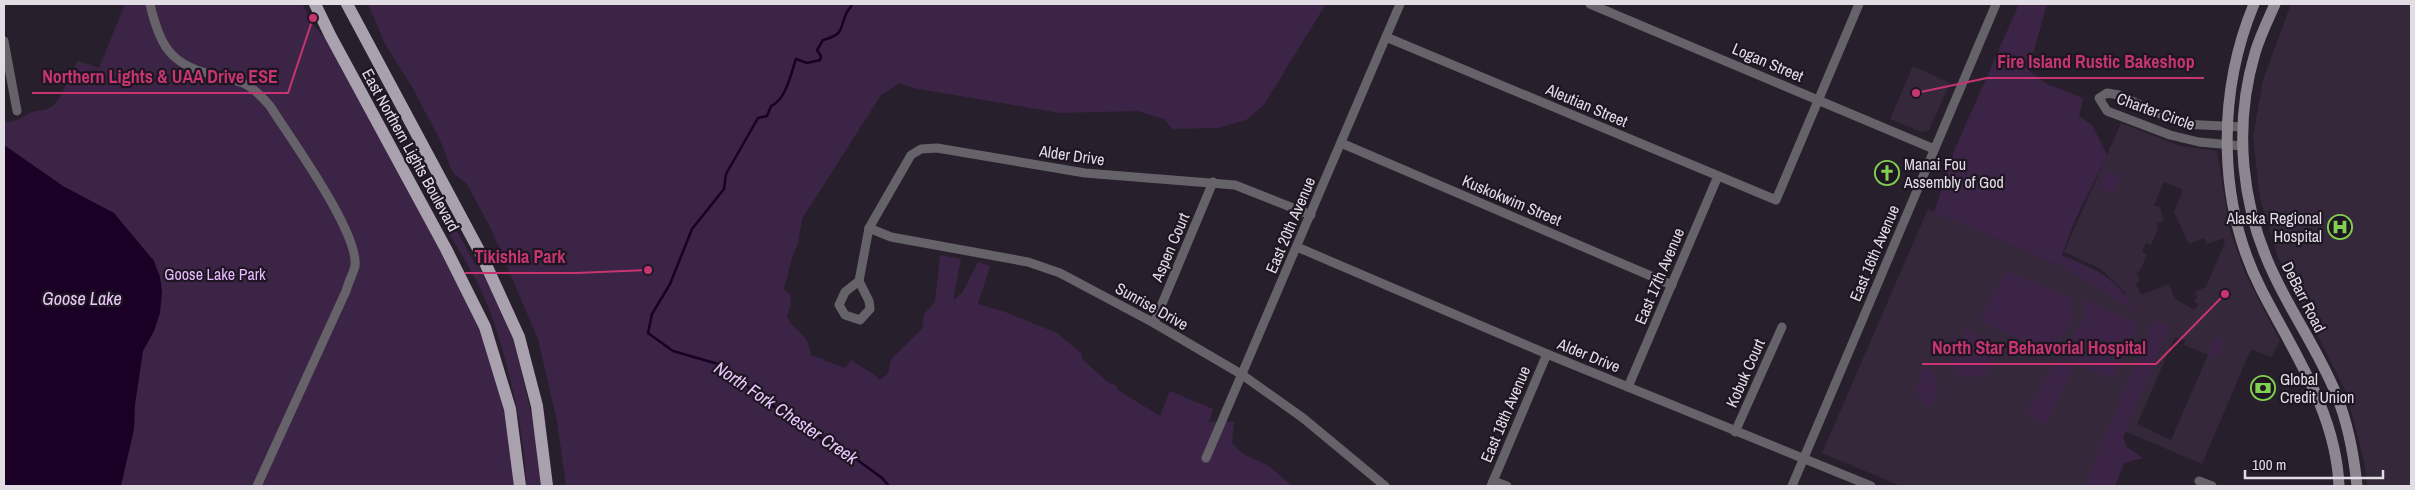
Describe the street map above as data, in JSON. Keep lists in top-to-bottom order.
{
  "streets": {
    "main road": ["East Northern Lights Boulevard", "DeBarr Road"],
    "street": [
      "Logan Street",
      "Aleutian Street",
      "Charter Circle",
      "Alder Drive",
      "Kuskokwim Street",
      "East 20th Avenue",
      "Aspen Court",
      "East 16th Avenue",
      "East 17th Avenue",
      "Sunrise Drive",
      "Kobuk Court",
      "East 18th Avenue"
    ]
  },
  "crossings": [
    ["Logan Street", "Aleutian Street"],
    ["Logan Street", "East 16th Avenue"],
    ["Aleutian Street", "East 20th Avenue"],
    ["Aleutian Street", "East 17th Avenue"],
    ["Charter Circle", "DeBarr Road"],
    ["Alder Drive", "East 20th Avenue"],
    ["Alder Drive", "Aspen Court"],
    ["Alder Drive", "East 16th Avenue"],
    ["Alder Drive", "East 17th Avenue"],
    ["Alder Drive", "Sunrise Drive"],
    ["Alder Drive", "Kobuk Court"],
    ["Alder Drive", "East 18th Avenue"],
    ["Kuskokwim Street", "East 20th Avenue"],
    ["Kuskokwim Street", "East 17th Avenue"],
    ["East 20th Avenue", "Sunrise Drive"],
    ["Aspen Court", "Sunrise Drive"]
  ],
  "water": ["Goose Lake", "North Fork Chester Creek"],
  "parks": ["Goose Lake Park"],
  "places": {
    "other": [
      "Northern Lights & UAA Drive ESE",
      "Fire Island Rustic Bakeshop",
      "Tikishla Park",
      "North Star Behavorial Hospital"
    ],
    "church": ["Manai Fou Assembly of God"],
    "hospital": ["Alaska Regional Hospital"],
    "bank": ["Global Credit Union"]
  },
  "scale_bar": "100 m"
}
